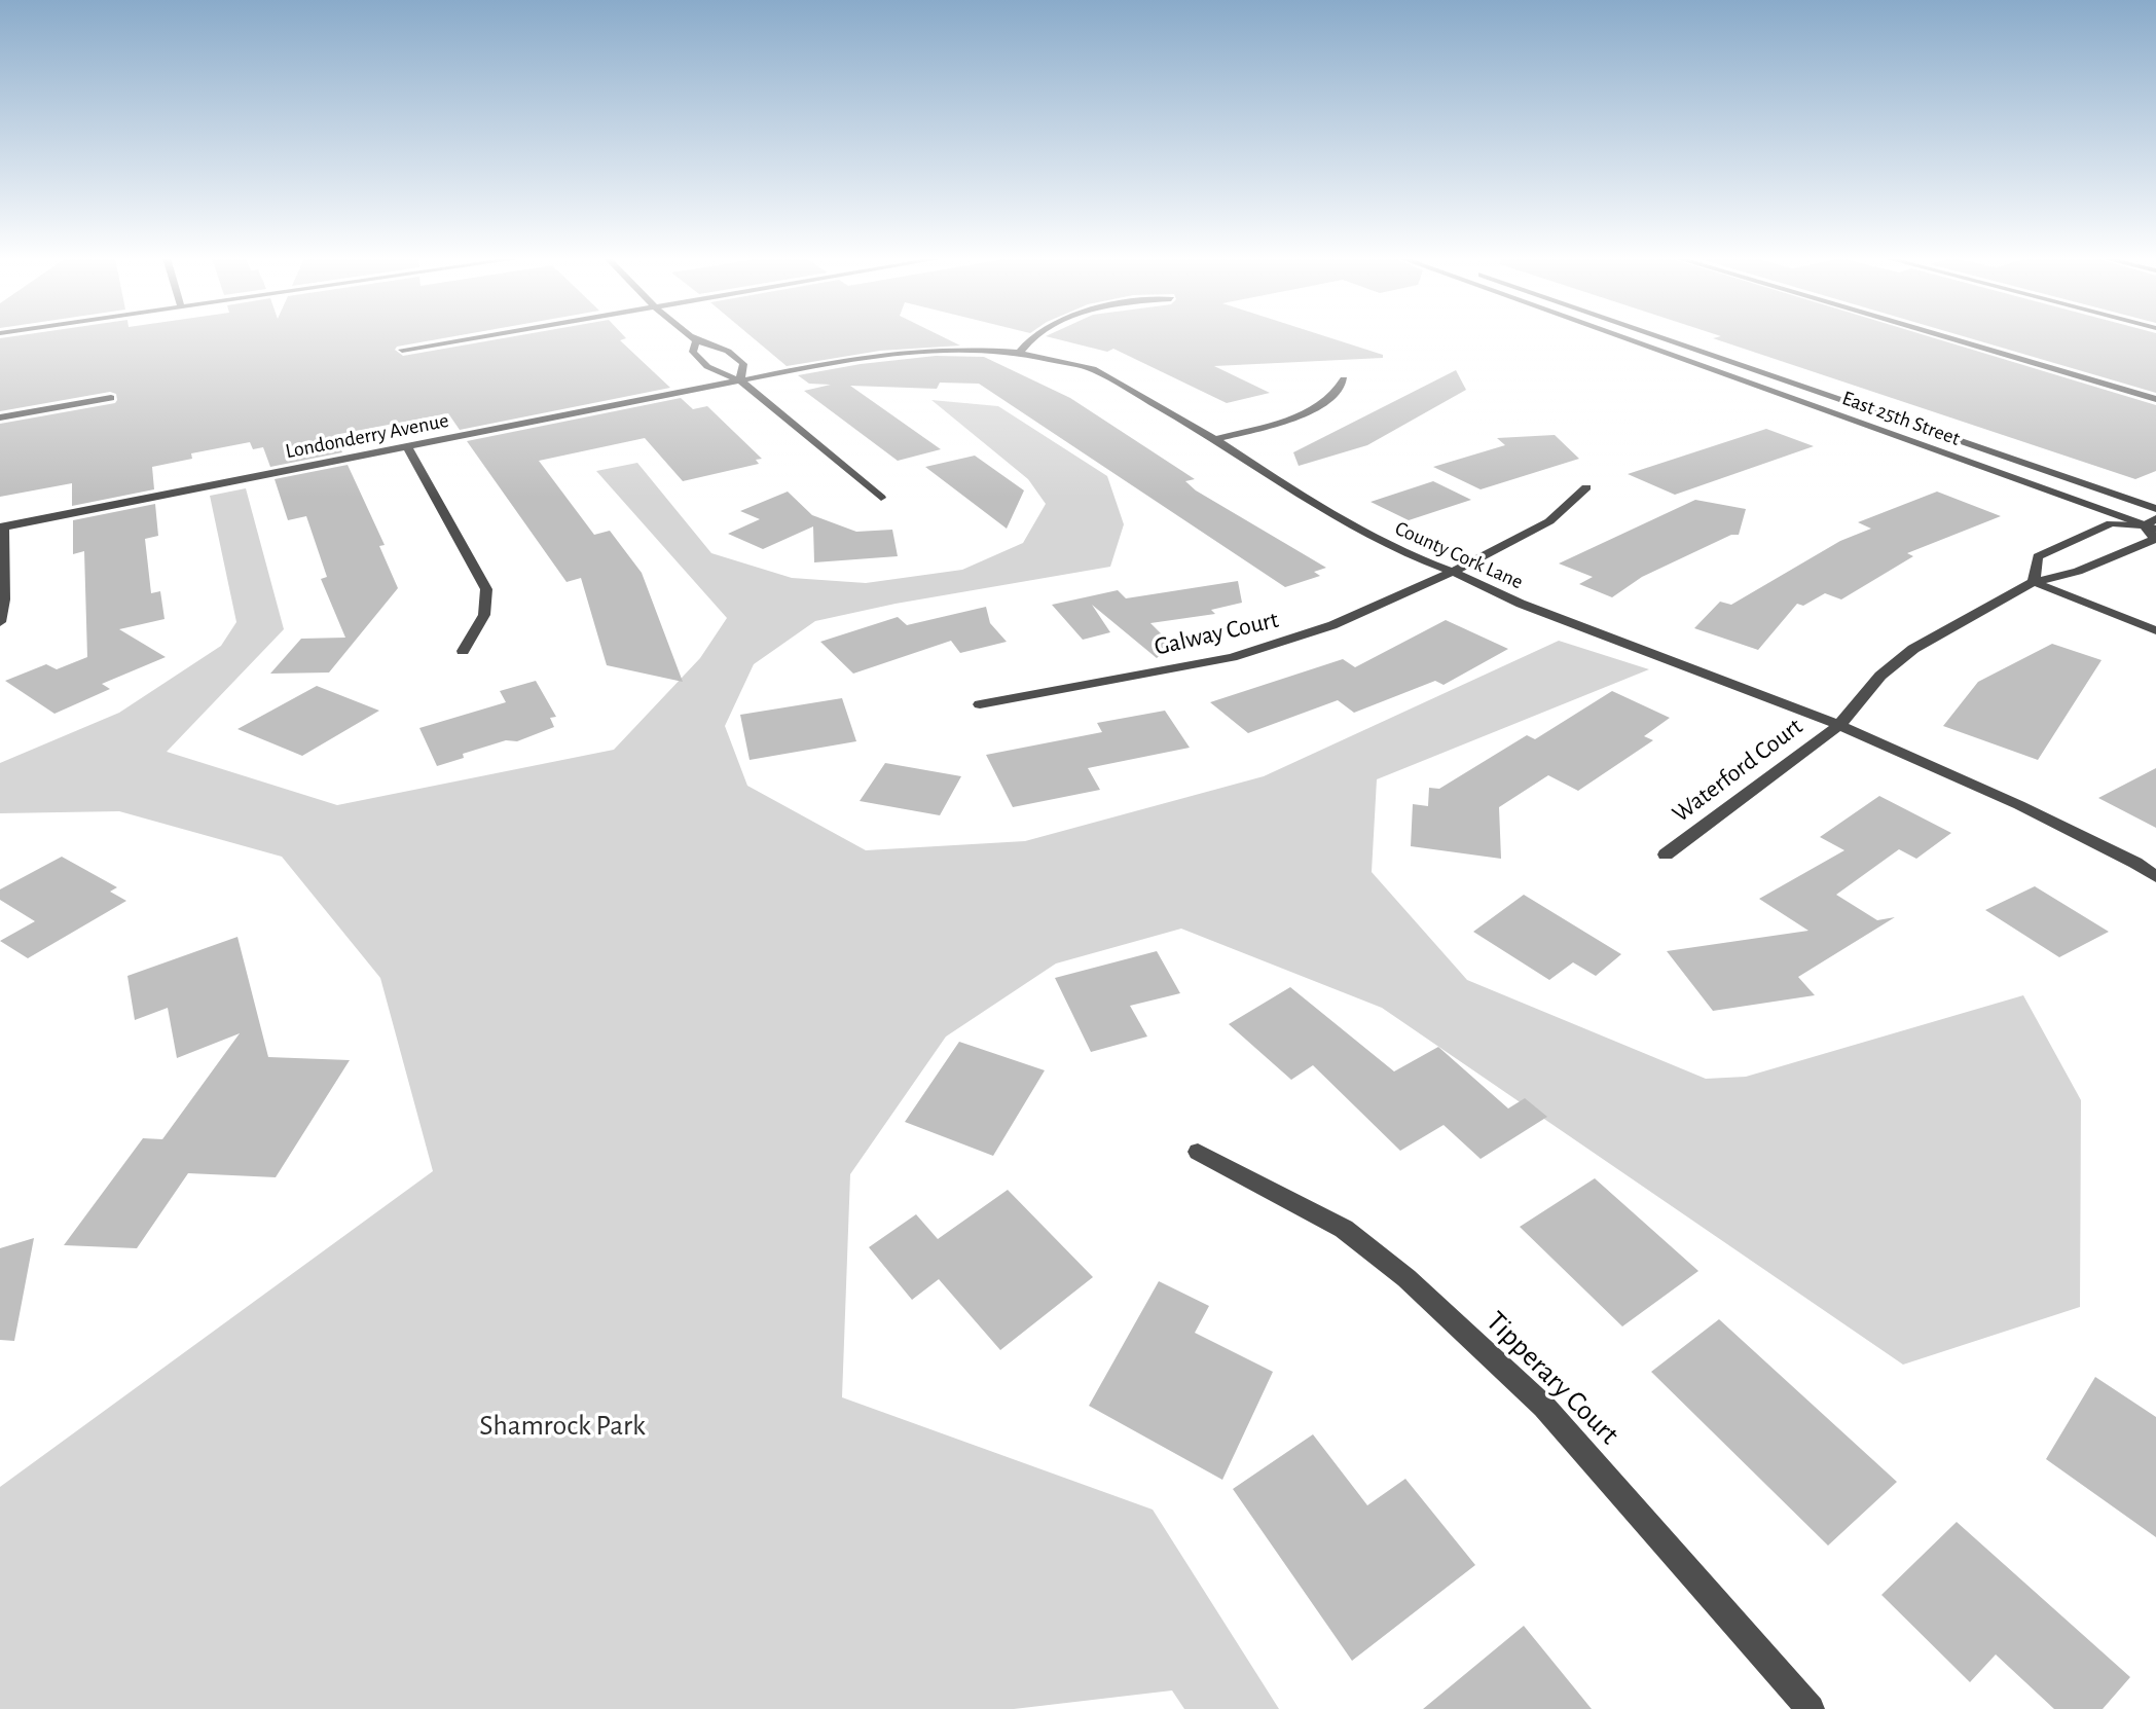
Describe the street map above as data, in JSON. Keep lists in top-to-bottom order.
{
  "streets": {
    "street": [
      "East 25th Street",
      "Londonderry Avenue",
      "County Cork Lane",
      "Galway Court",
      "Waterford Court",
      "Tipperary Court"
    ]
  },
  "crossings": [
    ["East 25th Street", "Waterford Court"],
    ["Londonderry Avenue", "County Cork Lane"],
    ["County Cork Lane", "Galway Court"],
    ["County Cork Lane", "Waterford Court"]
  ],
  "parks": ["Shamrock Park"]
}
